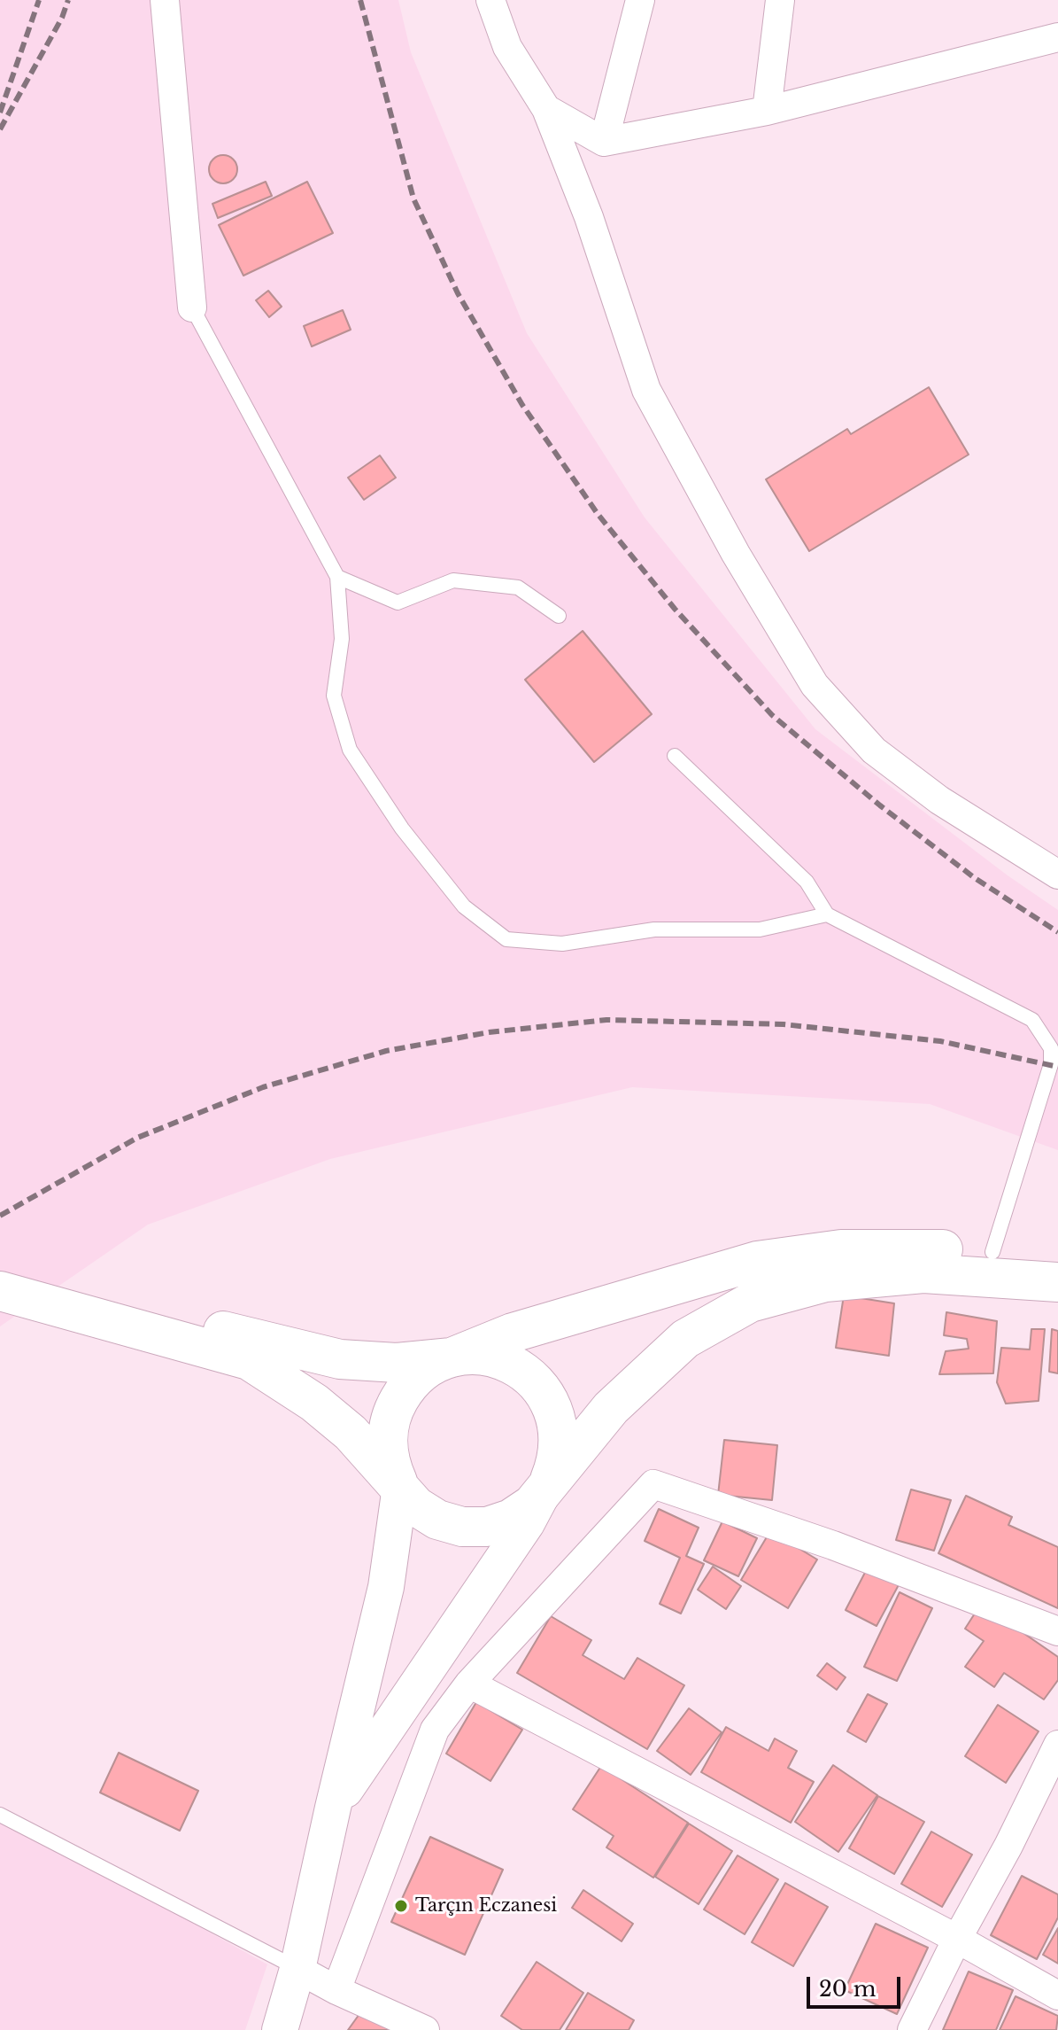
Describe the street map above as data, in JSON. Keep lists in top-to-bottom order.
{
  "places": ["Tarçın Eczanesi"],
  "scale_bar": "20 m"
}
